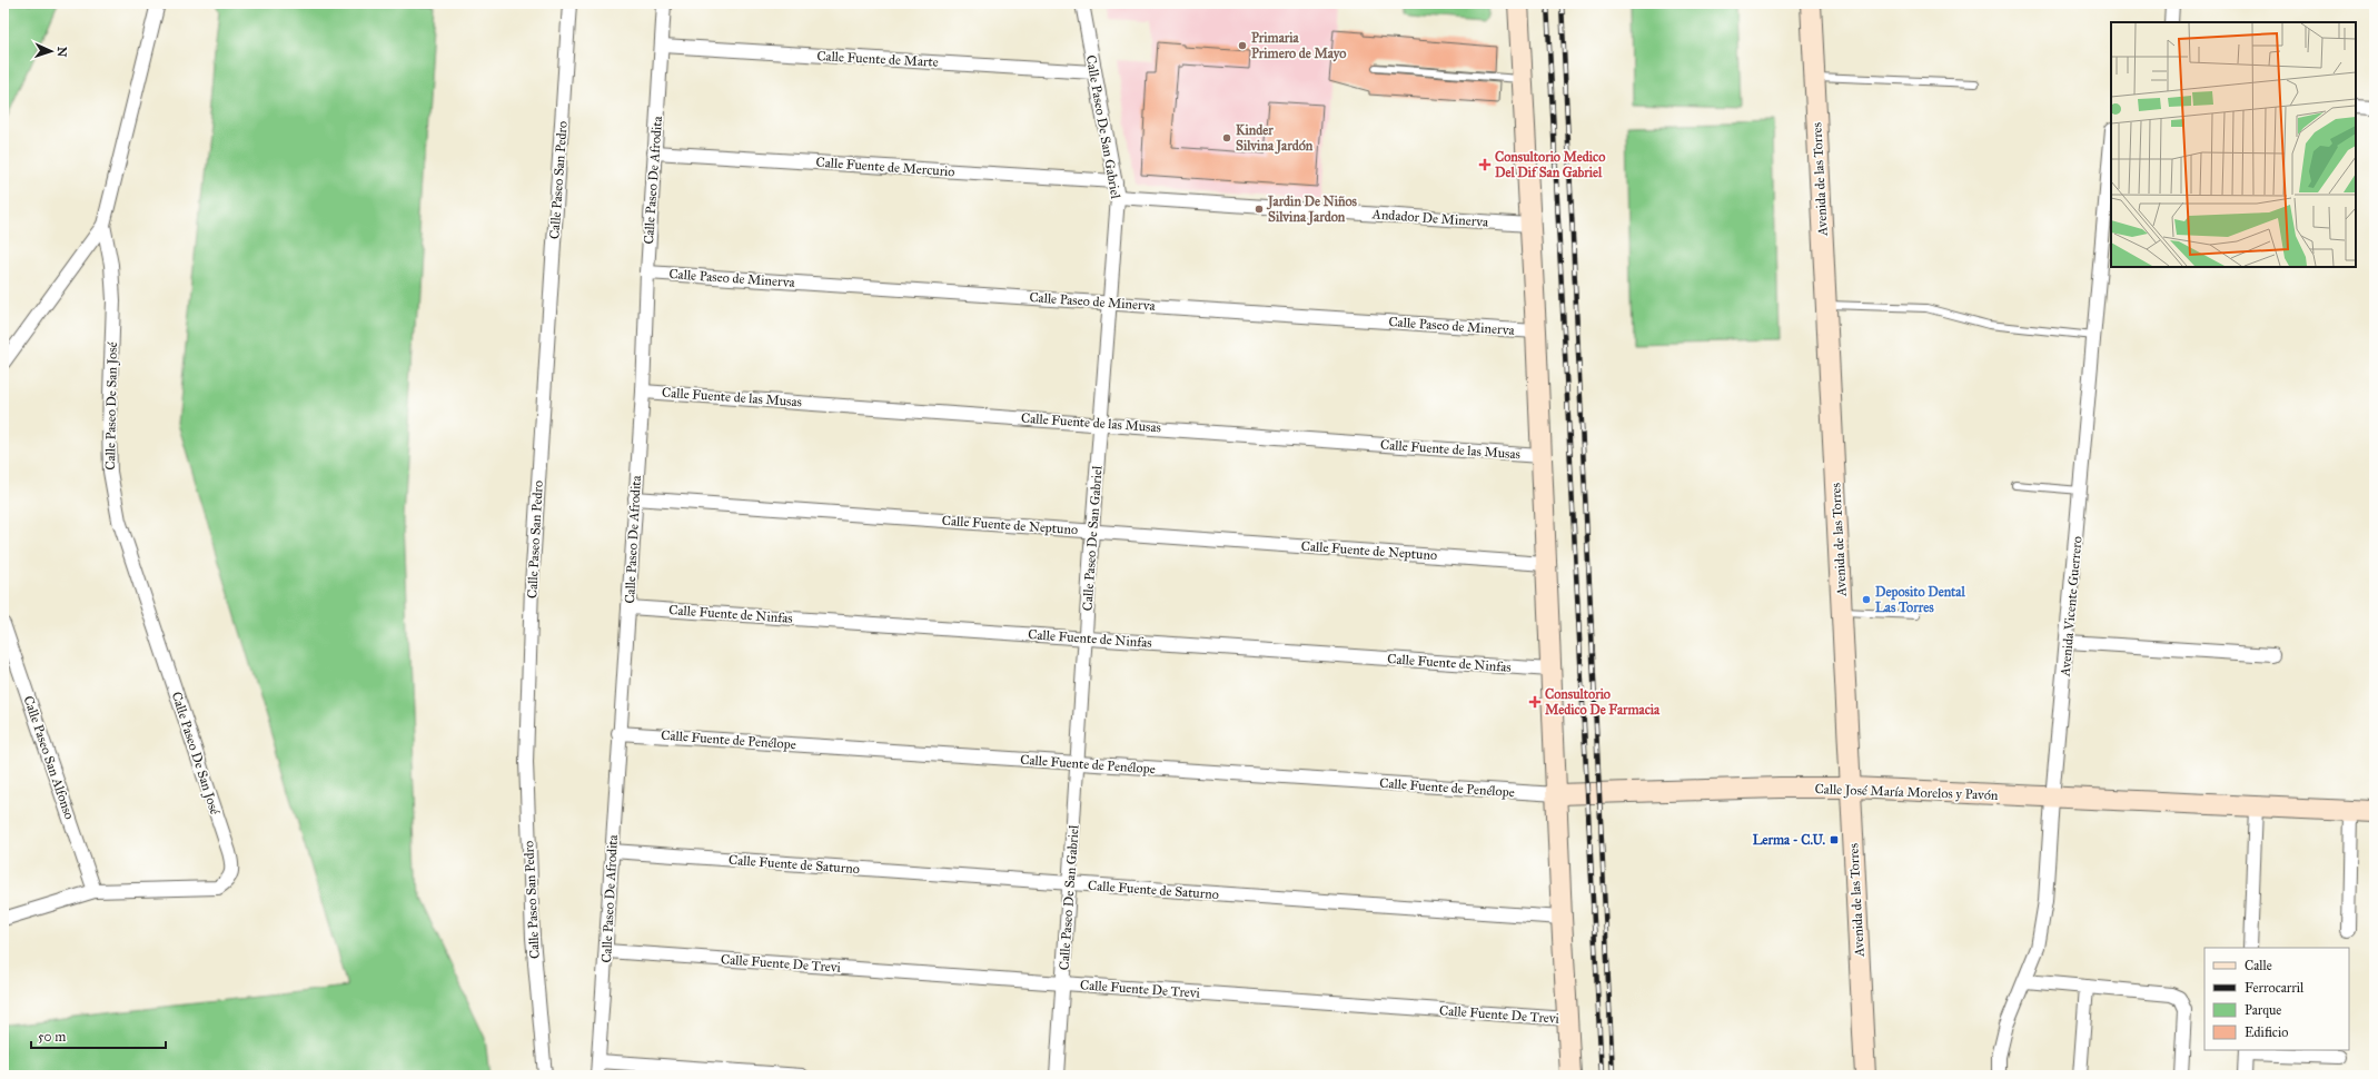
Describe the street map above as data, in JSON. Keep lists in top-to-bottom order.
{
  "streets": {
    "main road": ["Avenida de las Torres", "Calle José María Morelos y Pavón"],
    "street": [
      "Calle Fuente de Marte",
      "Calle Paseo De San Gabriel",
      "Calle Fuente de Mercurio",
      "Calle Paseo San Pedro",
      "Calle Paseo De Afrodita",
      "Andador De Minerva",
      "Calle Paseo de Minerva",
      "Calle Fuente de las Musas",
      "Calle Paseo De San José",
      "Calle Fuente de Neptuno",
      "Avenida Vicente Guerrero",
      "Calle Fuente de Ninfas",
      "Calle Fuente de Penélope",
      "Calle Paseo San Alfonso",
      "Calle Fuente de Saturno",
      "Calle Fuente De Trevi"
    ]
  },
  "crossings": [
    ["Calle Fuente de Marte", "Calle Paseo De San Gabriel"],
    ["Calle Fuente de Marte", "Calle Paseo De Afrodita"],
    ["Calle Paseo De San Gabriel", "Calle Fuente de Mercurio"],
    ["Calle Paseo De San Gabriel", "Andador De Minerva"],
    ["Calle Paseo De San Gabriel", "Calle Paseo de Minerva"],
    ["Calle Paseo De San Gabriel", "Calle Fuente de las Musas"],
    ["Calle Paseo De San Gabriel", "Calle Fuente de Neptuno"],
    ["Calle Paseo De San Gabriel", "Calle Fuente de Ninfas"],
    ["Calle Paseo De San Gabriel", "Calle Fuente de Penélope"],
    ["Calle Paseo De San Gabriel", "Calle Fuente de Saturno"],
    ["Calle Paseo De San Gabriel", "Calle Fuente De Trevi"],
    ["Calle Fuente de Mercurio", "Calle Paseo De Afrodita"],
    ["Avenida de las Torres", "Calle José María Morelos y Pavón"],
    ["Calle Paseo De Afrodita", "Calle Paseo de Minerva"],
    ["Calle Paseo De Afrodita", "Calle Fuente de las Musas"],
    ["Calle Paseo De Afrodita", "Calle Fuente de Neptuno"],
    ["Calle Paseo De Afrodita", "Calle Fuente de Ninfas"],
    ["Calle Paseo De Afrodita", "Calle Fuente de Penélope"],
    ["Calle Paseo De Afrodita", "Calle Fuente de Saturno"],
    ["Calle Paseo De Afrodita", "Calle Fuente De Trevi"],
    ["Calle Paseo De San José", "Calle Paseo San Alfonso"],
    ["Avenida Vicente Guerrero", "Calle José María Morelos y Pavón"],
    ["Calle Fuente de Penélope", "Calle José María Morelos y Pavón"]
  ],
  "places": {
    "other": [
      "Primaria Primero de Mayo",
      "Kinder Silvina Jardón",
      "Jardin De Niños Silvina Jardon",
      "Deposito Dental Las Torres"
    ],
    "health": ["Consultorio Medico Del Dif San Gabriel", "Consultorio Medico De Farmacia"],
    "transit": ["Lerma - C.U."]
  },
  "legend": [
    "Calle",
    "Ferrocarril",
    "Parque",
    "Edificio"
  ],
  "scale_bar": "50 m",
  "north": "right"
}
